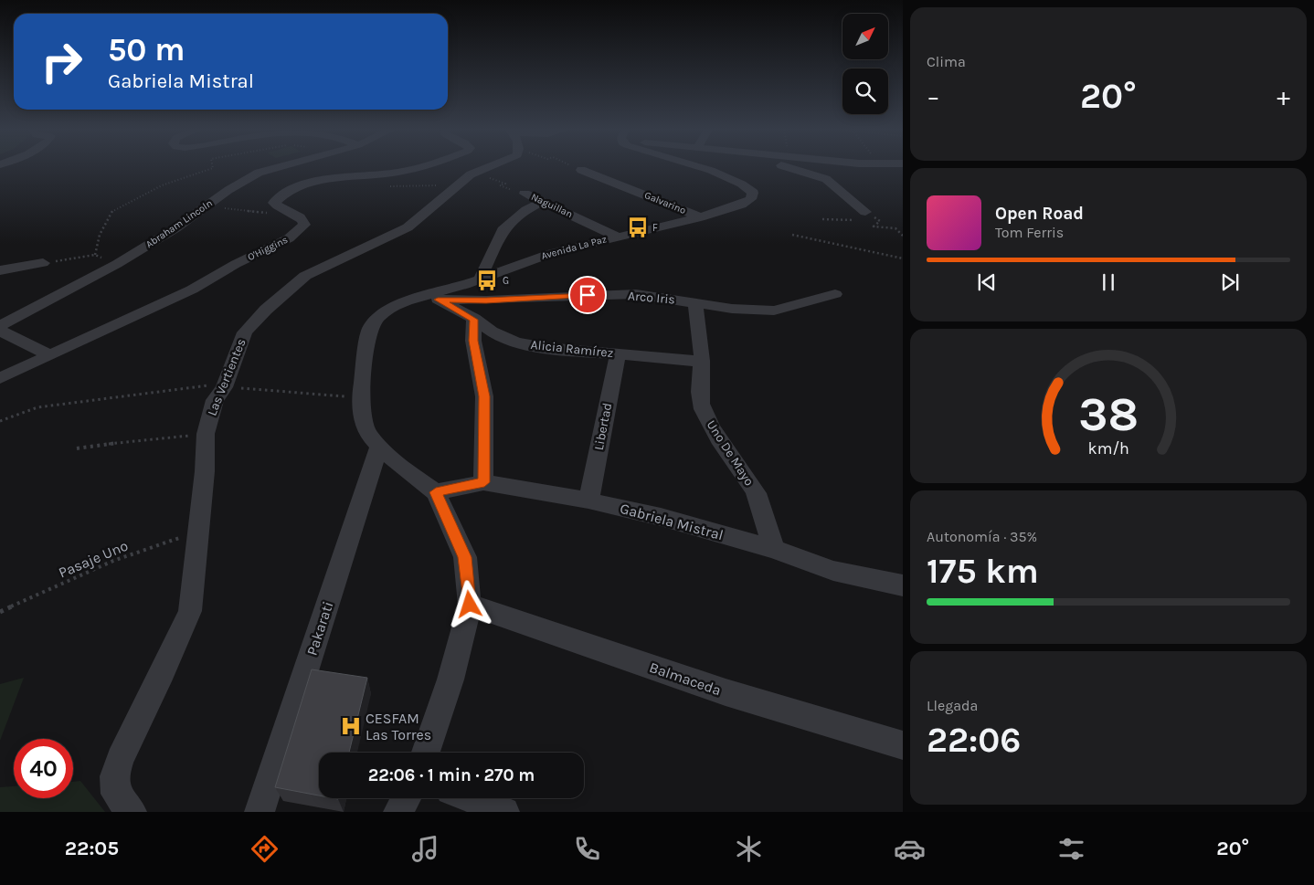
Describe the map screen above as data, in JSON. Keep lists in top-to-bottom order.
{
  "streets": {
    "street": [
      "Galvarino",
      "Naguillan",
      "Abraham Lincoln",
      "Avenida La Paz",
      "O'Higgins",
      "Arco Iris",
      "Alicia Ramírez",
      "Las Vertientes",
      "Libertad",
      "Uno De Mayo",
      "Gabriela Mistral",
      "Pakarati",
      "Balmaceda"
    ],
    "path": ["Pasaje Uno"]
  },
  "crossings": [
    ["Galvarino", "Avenida La Paz"],
    ["Naguillan", "Avenida La Paz"],
    ["Naguillan", "Las Vertientes"],
    ["Avenida La Paz", "Arco Iris"],
    ["Avenida La Paz", "Alicia Ramírez"],
    ["Avenida La Paz", "Gabriela Mistral"],
    ["Avenida La Paz", "Pakarati"],
    ["Arco Iris", "Alicia Ramírez"],
    ["Arco Iris", "Uno De Mayo"],
    ["Alicia Ramírez", "Libertad"],
    ["Alicia Ramírez", "Uno De Mayo"],
    ["Las Vertientes", "Pasaje Uno"],
    ["Libertad", "Gabriela Mistral"],
    ["Uno De Mayo", "Gabriela Mistral"]
  ],
  "places": {
    "bus stop": ["F", "G"],
    "hospital": ["CESFAM Las Torres"]
  },
  "north": "top right",
  "page": {
    "tile": [
      "Clima",
      ["Autonomía · 35%", "175 km"],
      ["Llegada", "22:06"]
    ],
    "turn": ["50 m", "Gabriela Mistral"],
    "heat": ["−", "20°", "+"],
    "song": ["Open Road", "Tom Ferris"],
    "limit": "40",
    "trip": "22:06 · 1 min · 270 m",
    "tabs": ["22:05", "20°"],
    "gauge": ["38", "km/h"]
  }
}
